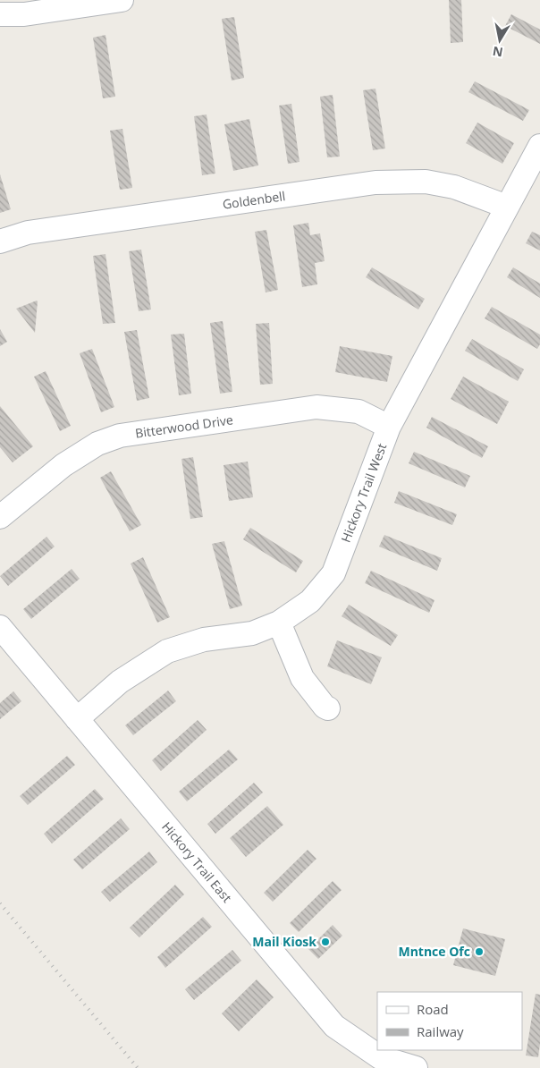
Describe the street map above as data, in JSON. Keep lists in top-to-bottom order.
{
  "streets": {
    "street": [
      "Goldenbell",
      "Bitterwood Drive",
      "Hickory Trail West",
      "Hickory Trail East"
    ]
  },
  "crossings": [
    ["Goldenbell", "Hickory Trail West"],
    ["Bitterwood Drive", "Hickory Trail West"],
    ["Hickory Trail West", "Hickory Trail East"]
  ],
  "places": ["Mail Kiosk", "Mntnce Ofc"],
  "legend": ["Road", "Railway"],
  "north": "bottom"
}
